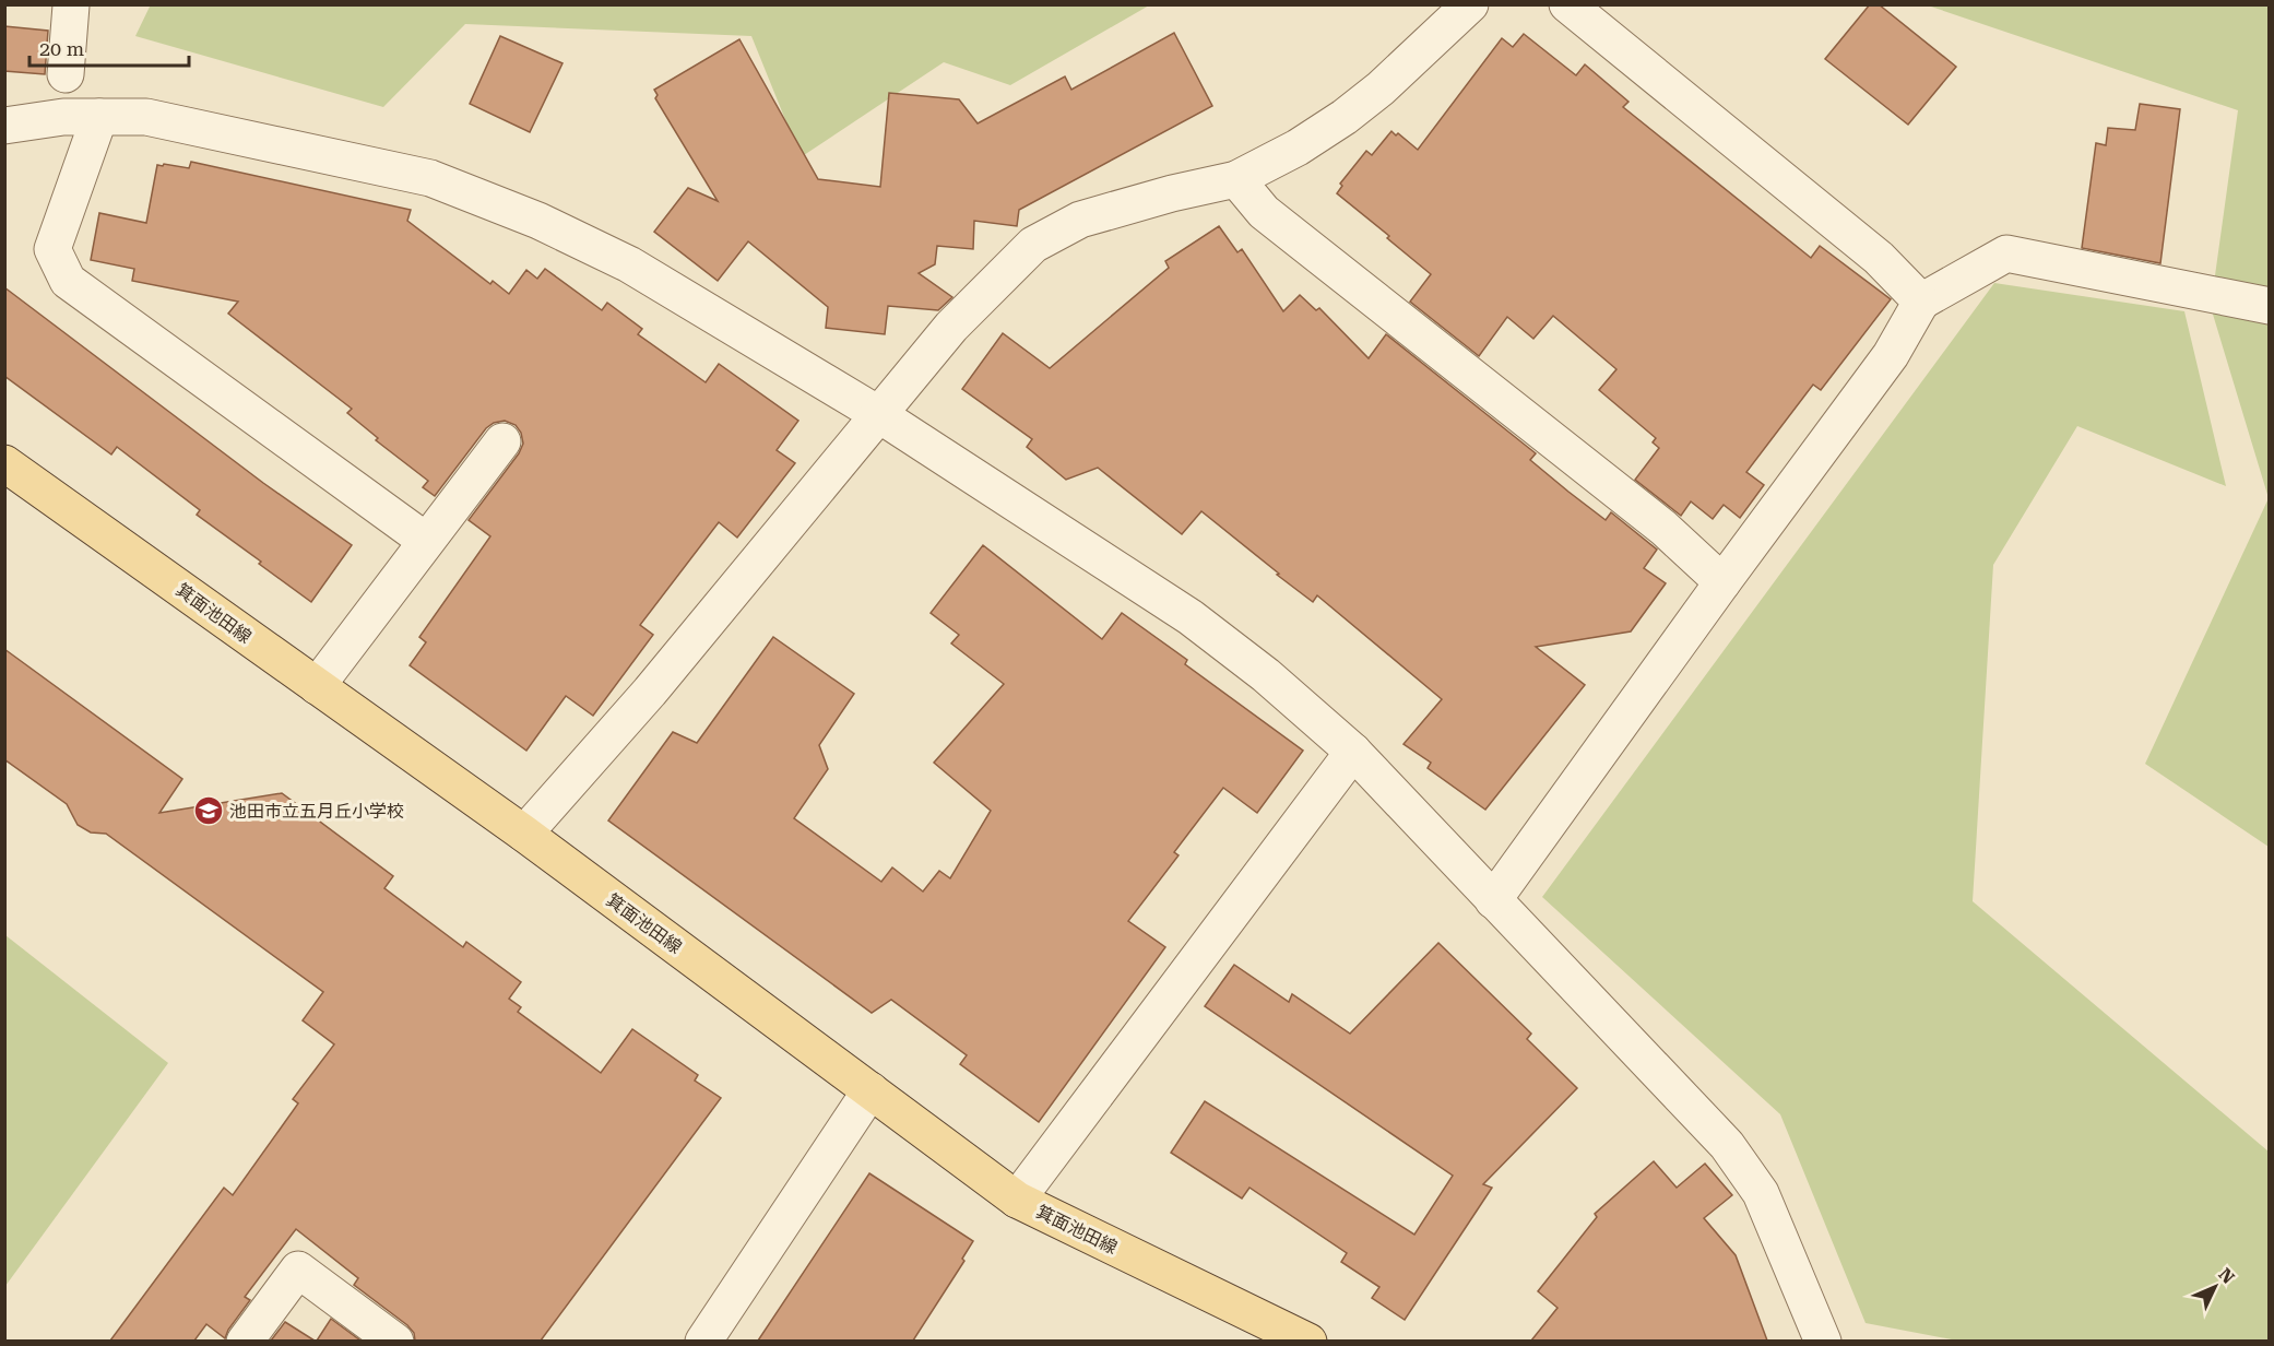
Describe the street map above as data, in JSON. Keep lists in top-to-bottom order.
{
  "streets": {
    "main road": ["箕面池田線"]
  },
  "places": {
    "school or university": ["池田市立五月丘小学校"]
  },
  "scale_bar": "20 m",
  "north": "top right"
}
